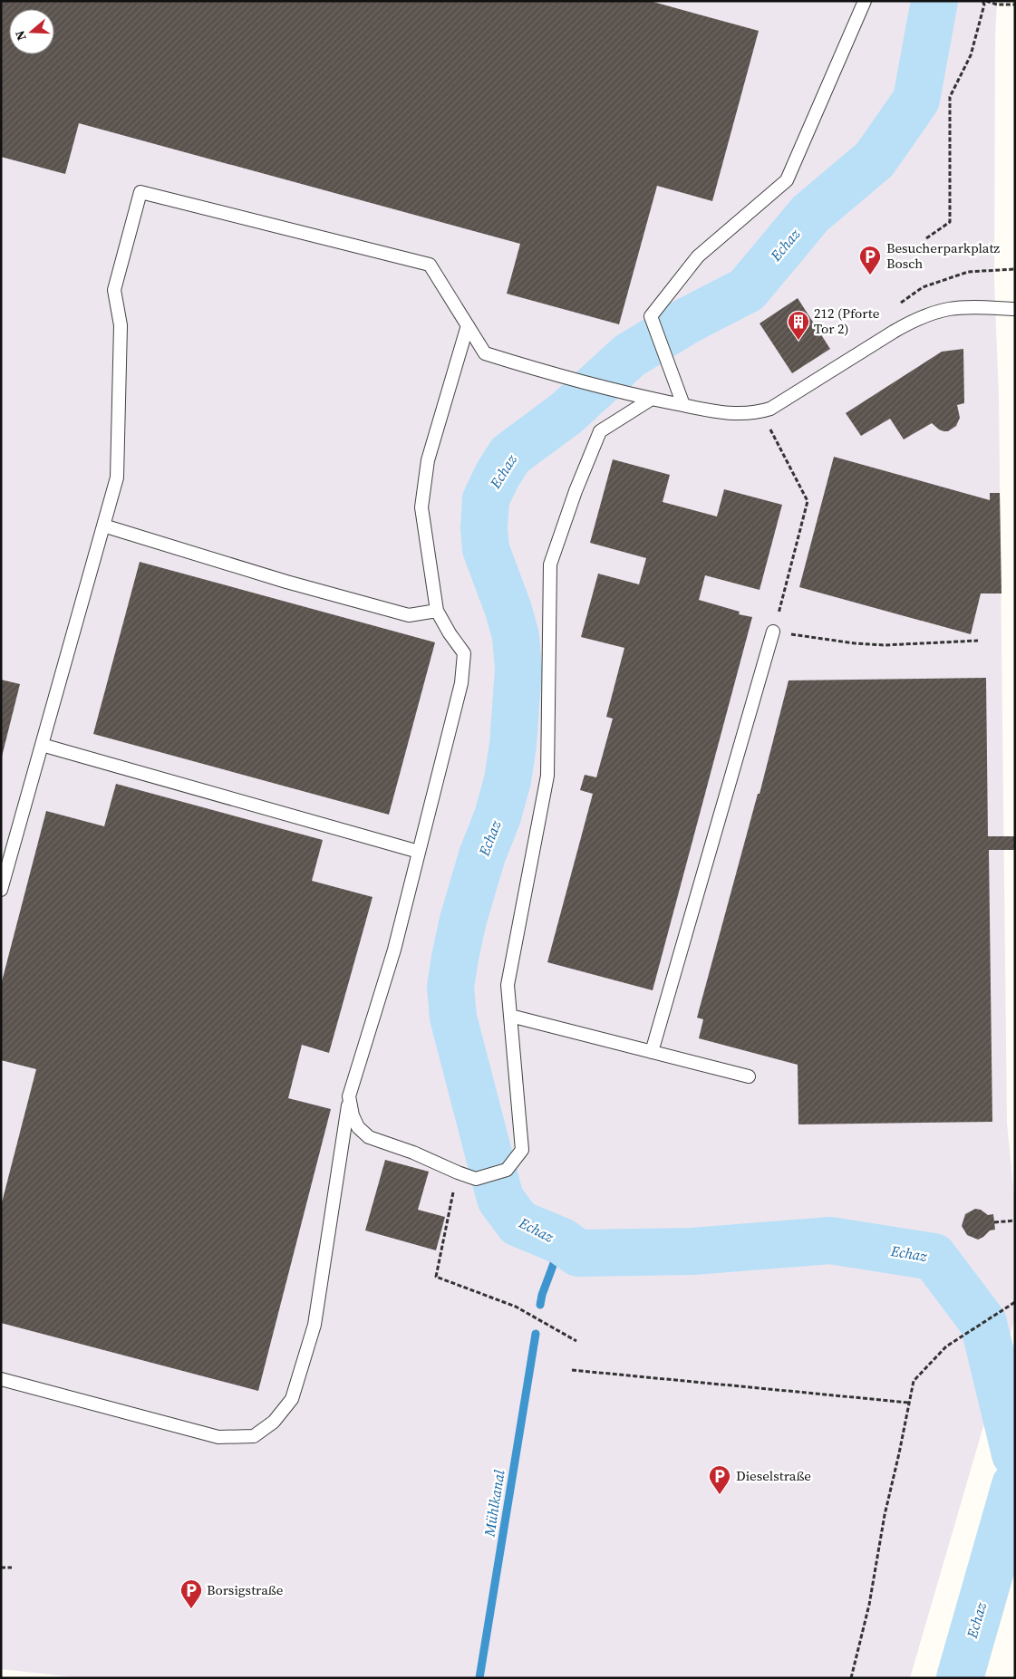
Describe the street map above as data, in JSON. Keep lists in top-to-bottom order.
{
  "water": ["Echaz", "Mühlkanal"],
  "places": {
    "parking": ["Besucherparkplatz Bosch", "Dieselstraße", "Borsigstraße"],
    "building": ["212 (Pforte Tor 2)"]
  },
  "north": "left"
}
